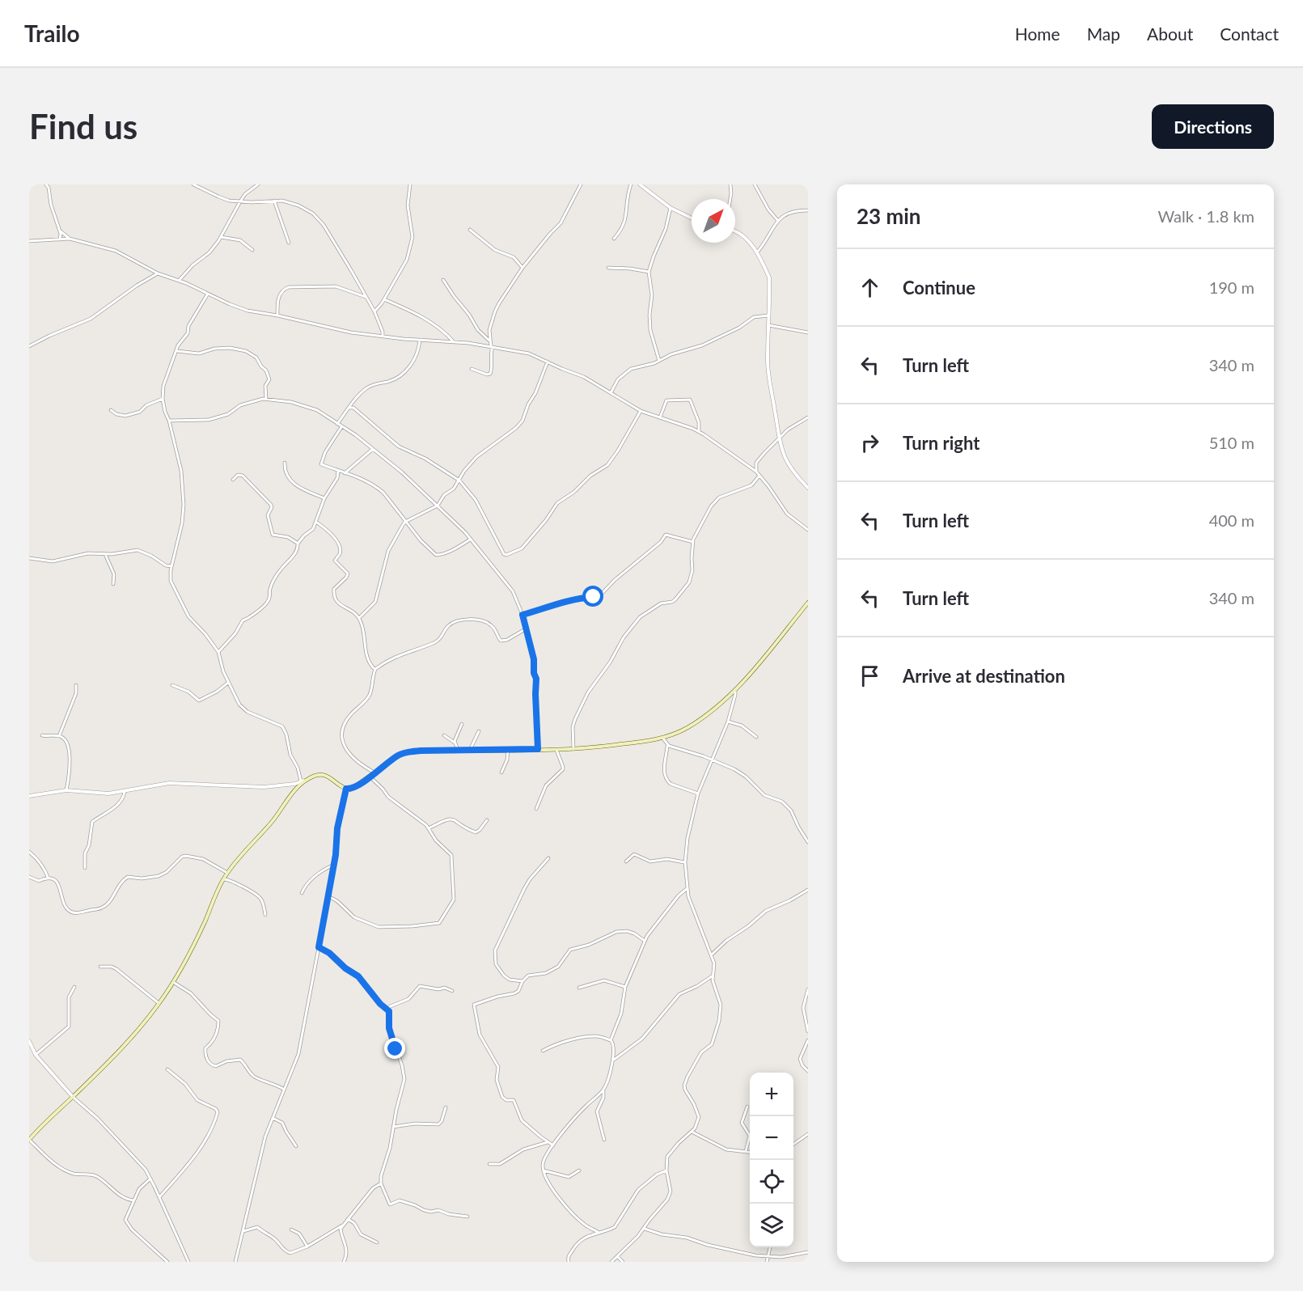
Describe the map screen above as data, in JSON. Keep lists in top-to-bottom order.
{
  "north": "top right",
  "page": {
    "header": "Trailo",
    "nav": [
      "Home",
      "Map",
      "About",
      "Contact"
    ],
    "buttons": "Directions",
    "title": "Find us",
    "heading": ["23 min", "Walk · 1.8 km"],
    "list": [
      ["Continue", "190 m"],
      ["Turn left", "340 m"],
      ["Turn right", "510 m"],
      ["Turn left", "400 m"],
      ["Turn left", "340 m"],
      "Arrive at destination"
    ],
    "map_buttons": ["+", "−"]
  }
}
